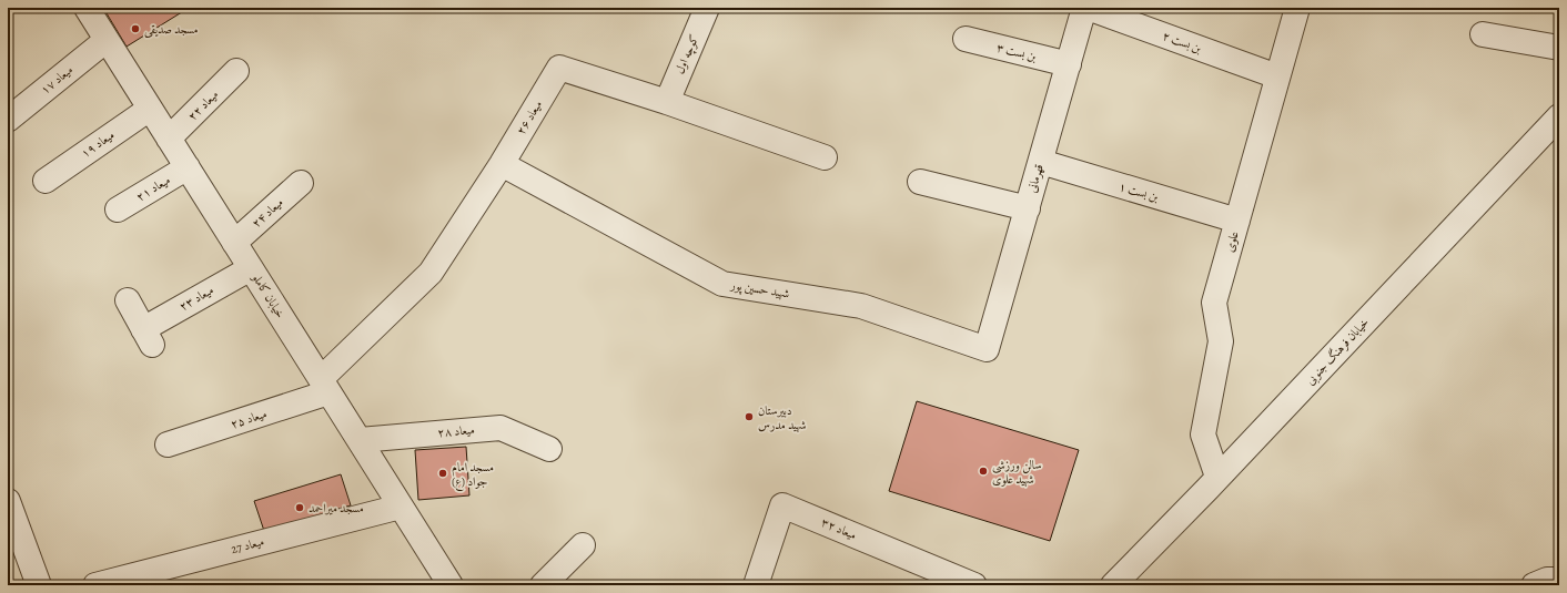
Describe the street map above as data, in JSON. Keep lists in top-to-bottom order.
{
  "streets": {
    "street": [
      "بن بست ۲",
      "بن بست ۳",
      "کوچه اول",
      "میعاد ۱۷",
      "میعاد ۲۲",
      "میعاد ۲۶",
      "میعاد ۱۹",
      "قهرمانی",
      "میعاد ۲۱",
      "بن بست ۱",
      "میعاد ۲۴",
      "علوی",
      "شهید حسین پور",
      "خیابان کاملو",
      "میعاد ۲۳",
      "خیابان فرهنگ جنوبی",
      "میعاد ۲۵",
      "میعاد ۲۸",
      "میعاد ۳۲",
      "میعاد 27"
    ]
  },
  "crossings": [
    ["بن بست ۲", "قهرمانی"],
    ["بن بست ۲", "علوی"],
    ["بن بست ۳", "قهرمانی"],
    ["کوچه اول", "میعاد ۲۶"],
    ["میعاد ۱۷", "خیابان کاملو"],
    ["میعاد ۲۲", "خیابان کاملو"],
    ["میعاد ۲۶", "شهید حسین پور"],
    ["میعاد ۲۶", "خیابان کاملو"],
    ["میعاد ۲۶", "میعاد ۲۵"],
    ["میعاد ۱۹", "خیابان کاملو"],
    ["قهرمانی", "بن بست ۱"],
    ["قهرمانی", "شهید حسین پور"],
    ["میعاد ۲۱", "خیابان کاملو"],
    ["بن بست ۱", "علوی"],
    ["میعاد ۲۴", "خیابان کاملو"],
    ["علوی", "خیابان فرهنگ جنوبی"],
    ["خیابان کاملو", "میعاد ۲۳"],
    ["خیابان کاملو", "میعاد ۲۵"],
    ["خیابان کاملو", "میعاد ۲۸"],
    ["خیابان کاملو", "میعاد 27"]
  ],
  "places": [
    "مسجد صدیقی",
    "دبیرستان شهید مدرس",
    "سالن ورزشی شهید علوی",
    "مسجد امام جواد (ع)",
    "مسجد میراحمد"
  ]
}
